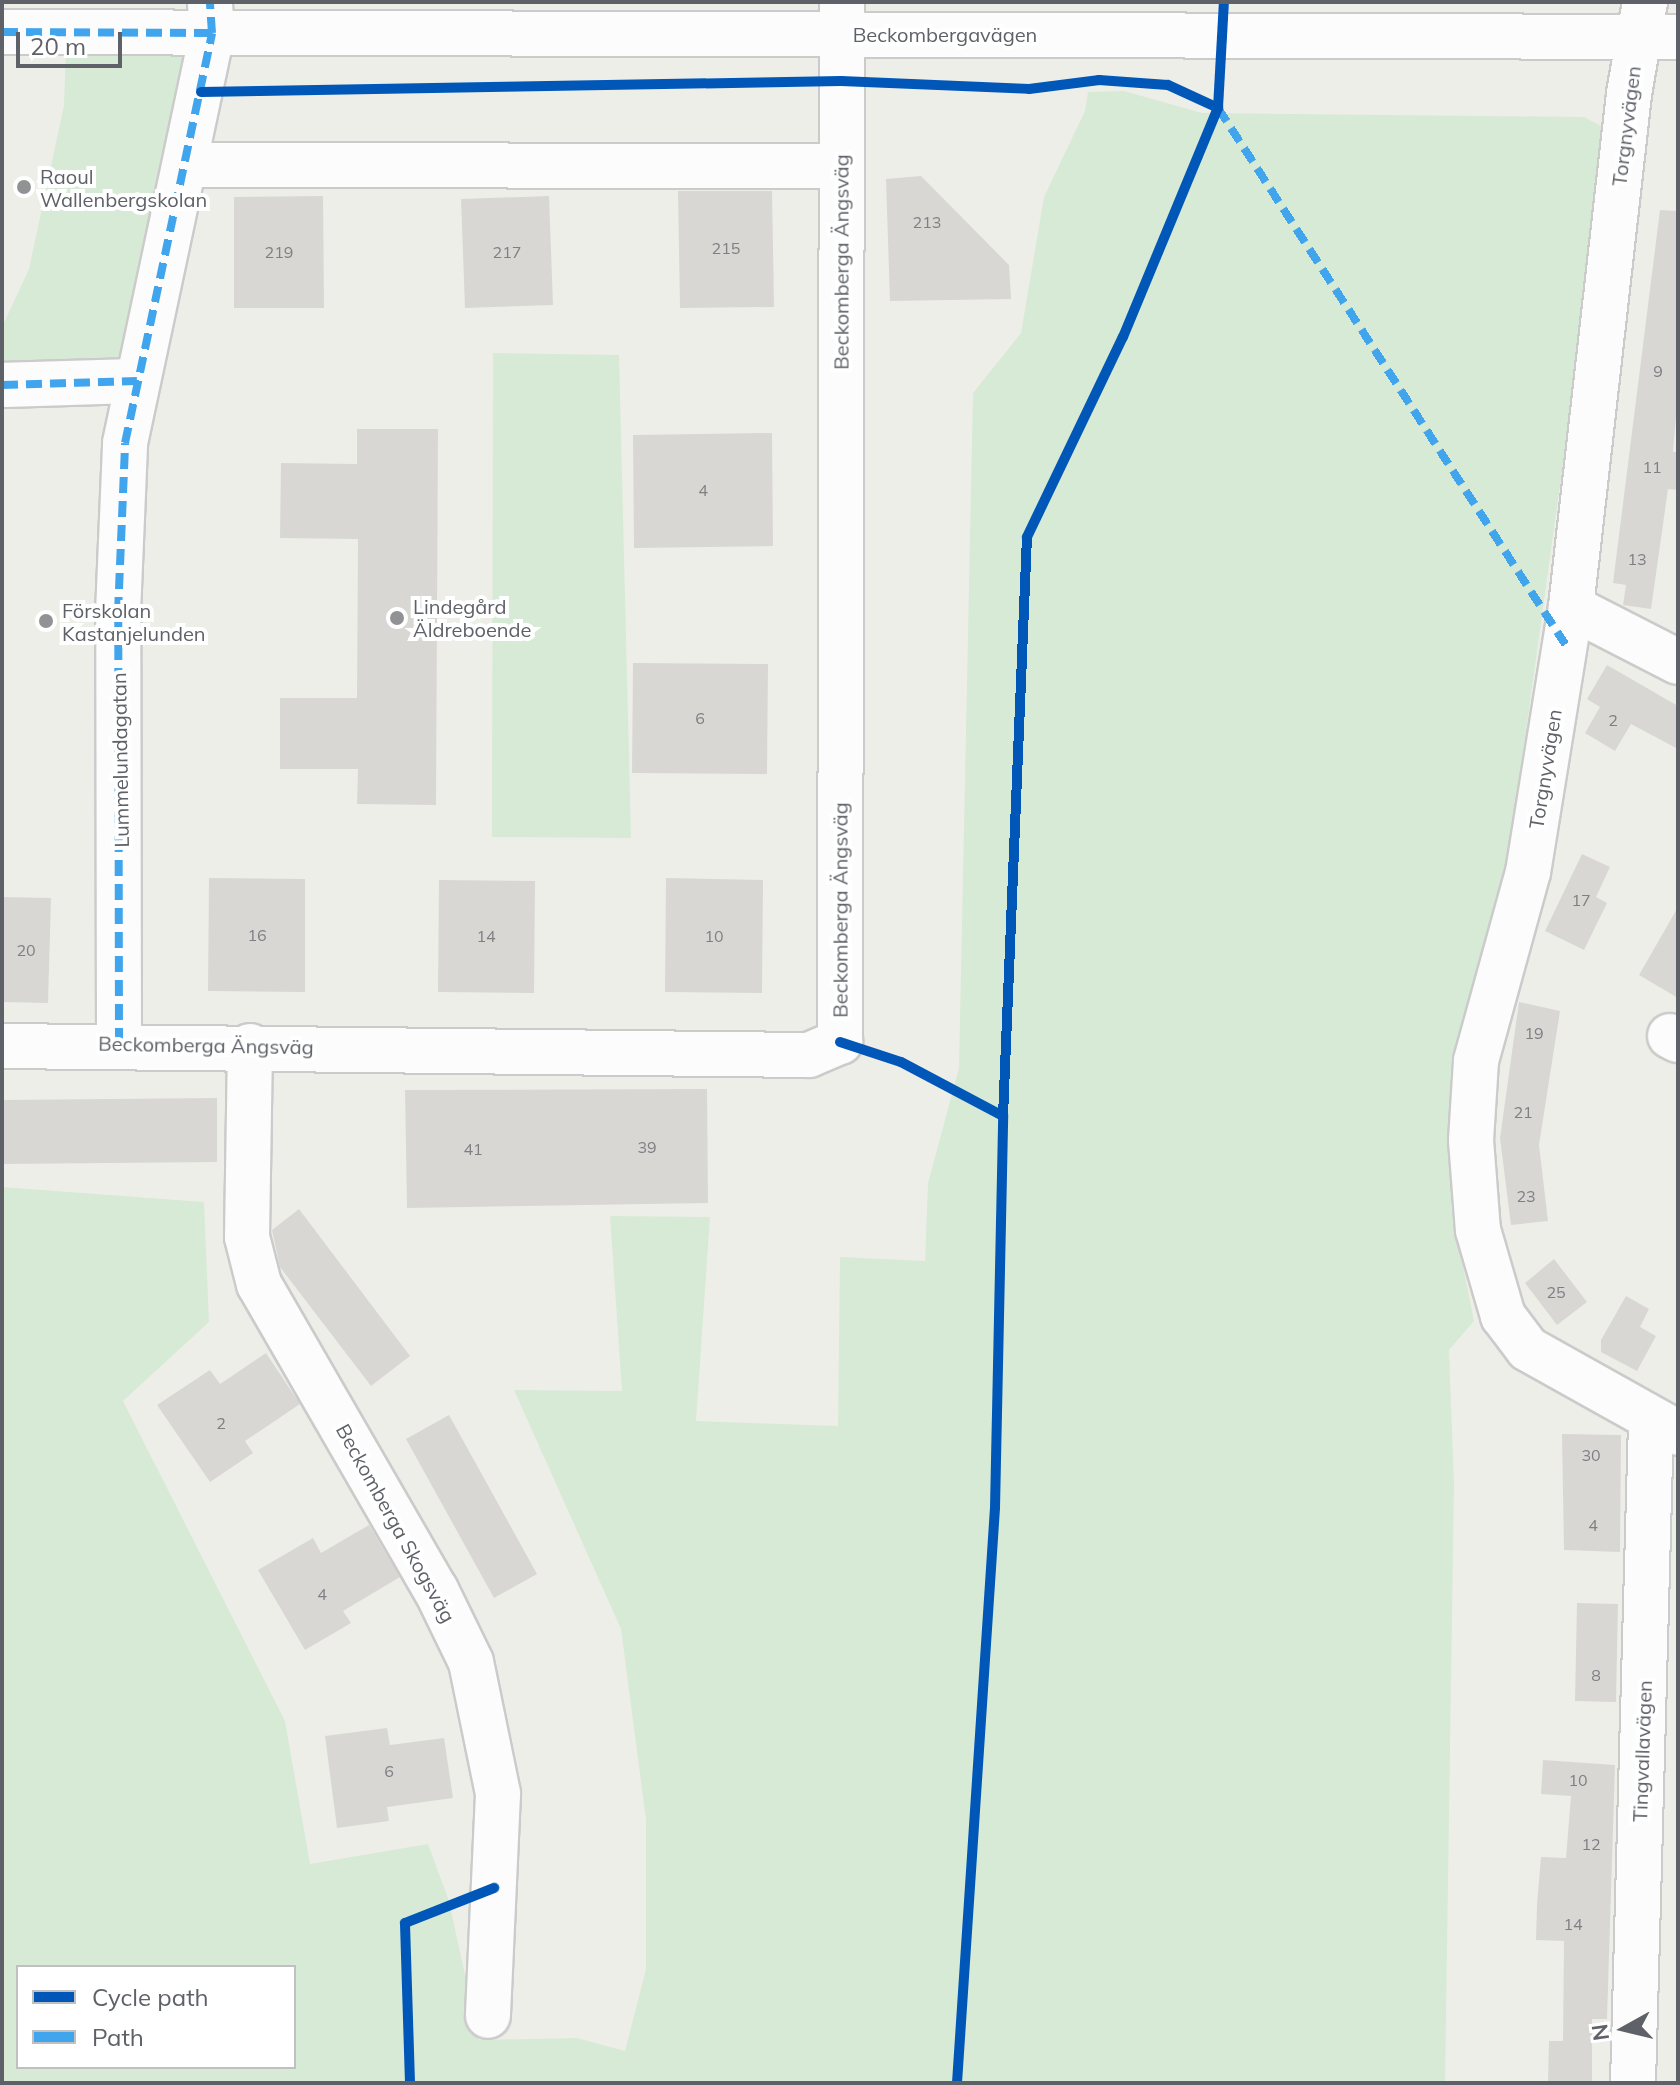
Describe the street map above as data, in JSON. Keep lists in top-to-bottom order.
{
  "streets": {
    "street": [
      "Beckombergavägen",
      "Torgnyvägen",
      "Beckomberga Ängsväg",
      "Lummelundagatan",
      "Beckomberga Skogsväg",
      "Tingvallavägen"
    ]
  },
  "crossings": [
    ["Beckombergavägen", "Torgnyvägen"],
    ["Beckombergavägen", "Beckomberga Ängsväg"],
    ["Beckombergavägen", "Lummelundagatan"],
    ["Torgnyvägen", "Tingvallavägen"],
    ["Beckomberga Ängsväg", "Lummelundagatan"],
    ["Beckomberga Ängsväg", "Beckomberga Skogsväg"]
  ],
  "places": ["Raoul Wallenbergskolan", "Lindegård Äldreboende", "Förskolan Kastanjelunden"],
  "house_numbers": [
    "213",
    "215",
    "219",
    "217",
    "9",
    "11",
    "4",
    "13",
    "6",
    "2",
    "17",
    "16",
    "14",
    "10",
    "20",
    "19",
    "21",
    "39",
    "41",
    "23",
    "25",
    "2",
    "30",
    "4",
    "4",
    "8",
    "6",
    "10",
    "12",
    "14"
  ],
  "legend": ["Cycle path", "Path"],
  "scale_bar": "20 m",
  "north": "left"
}
